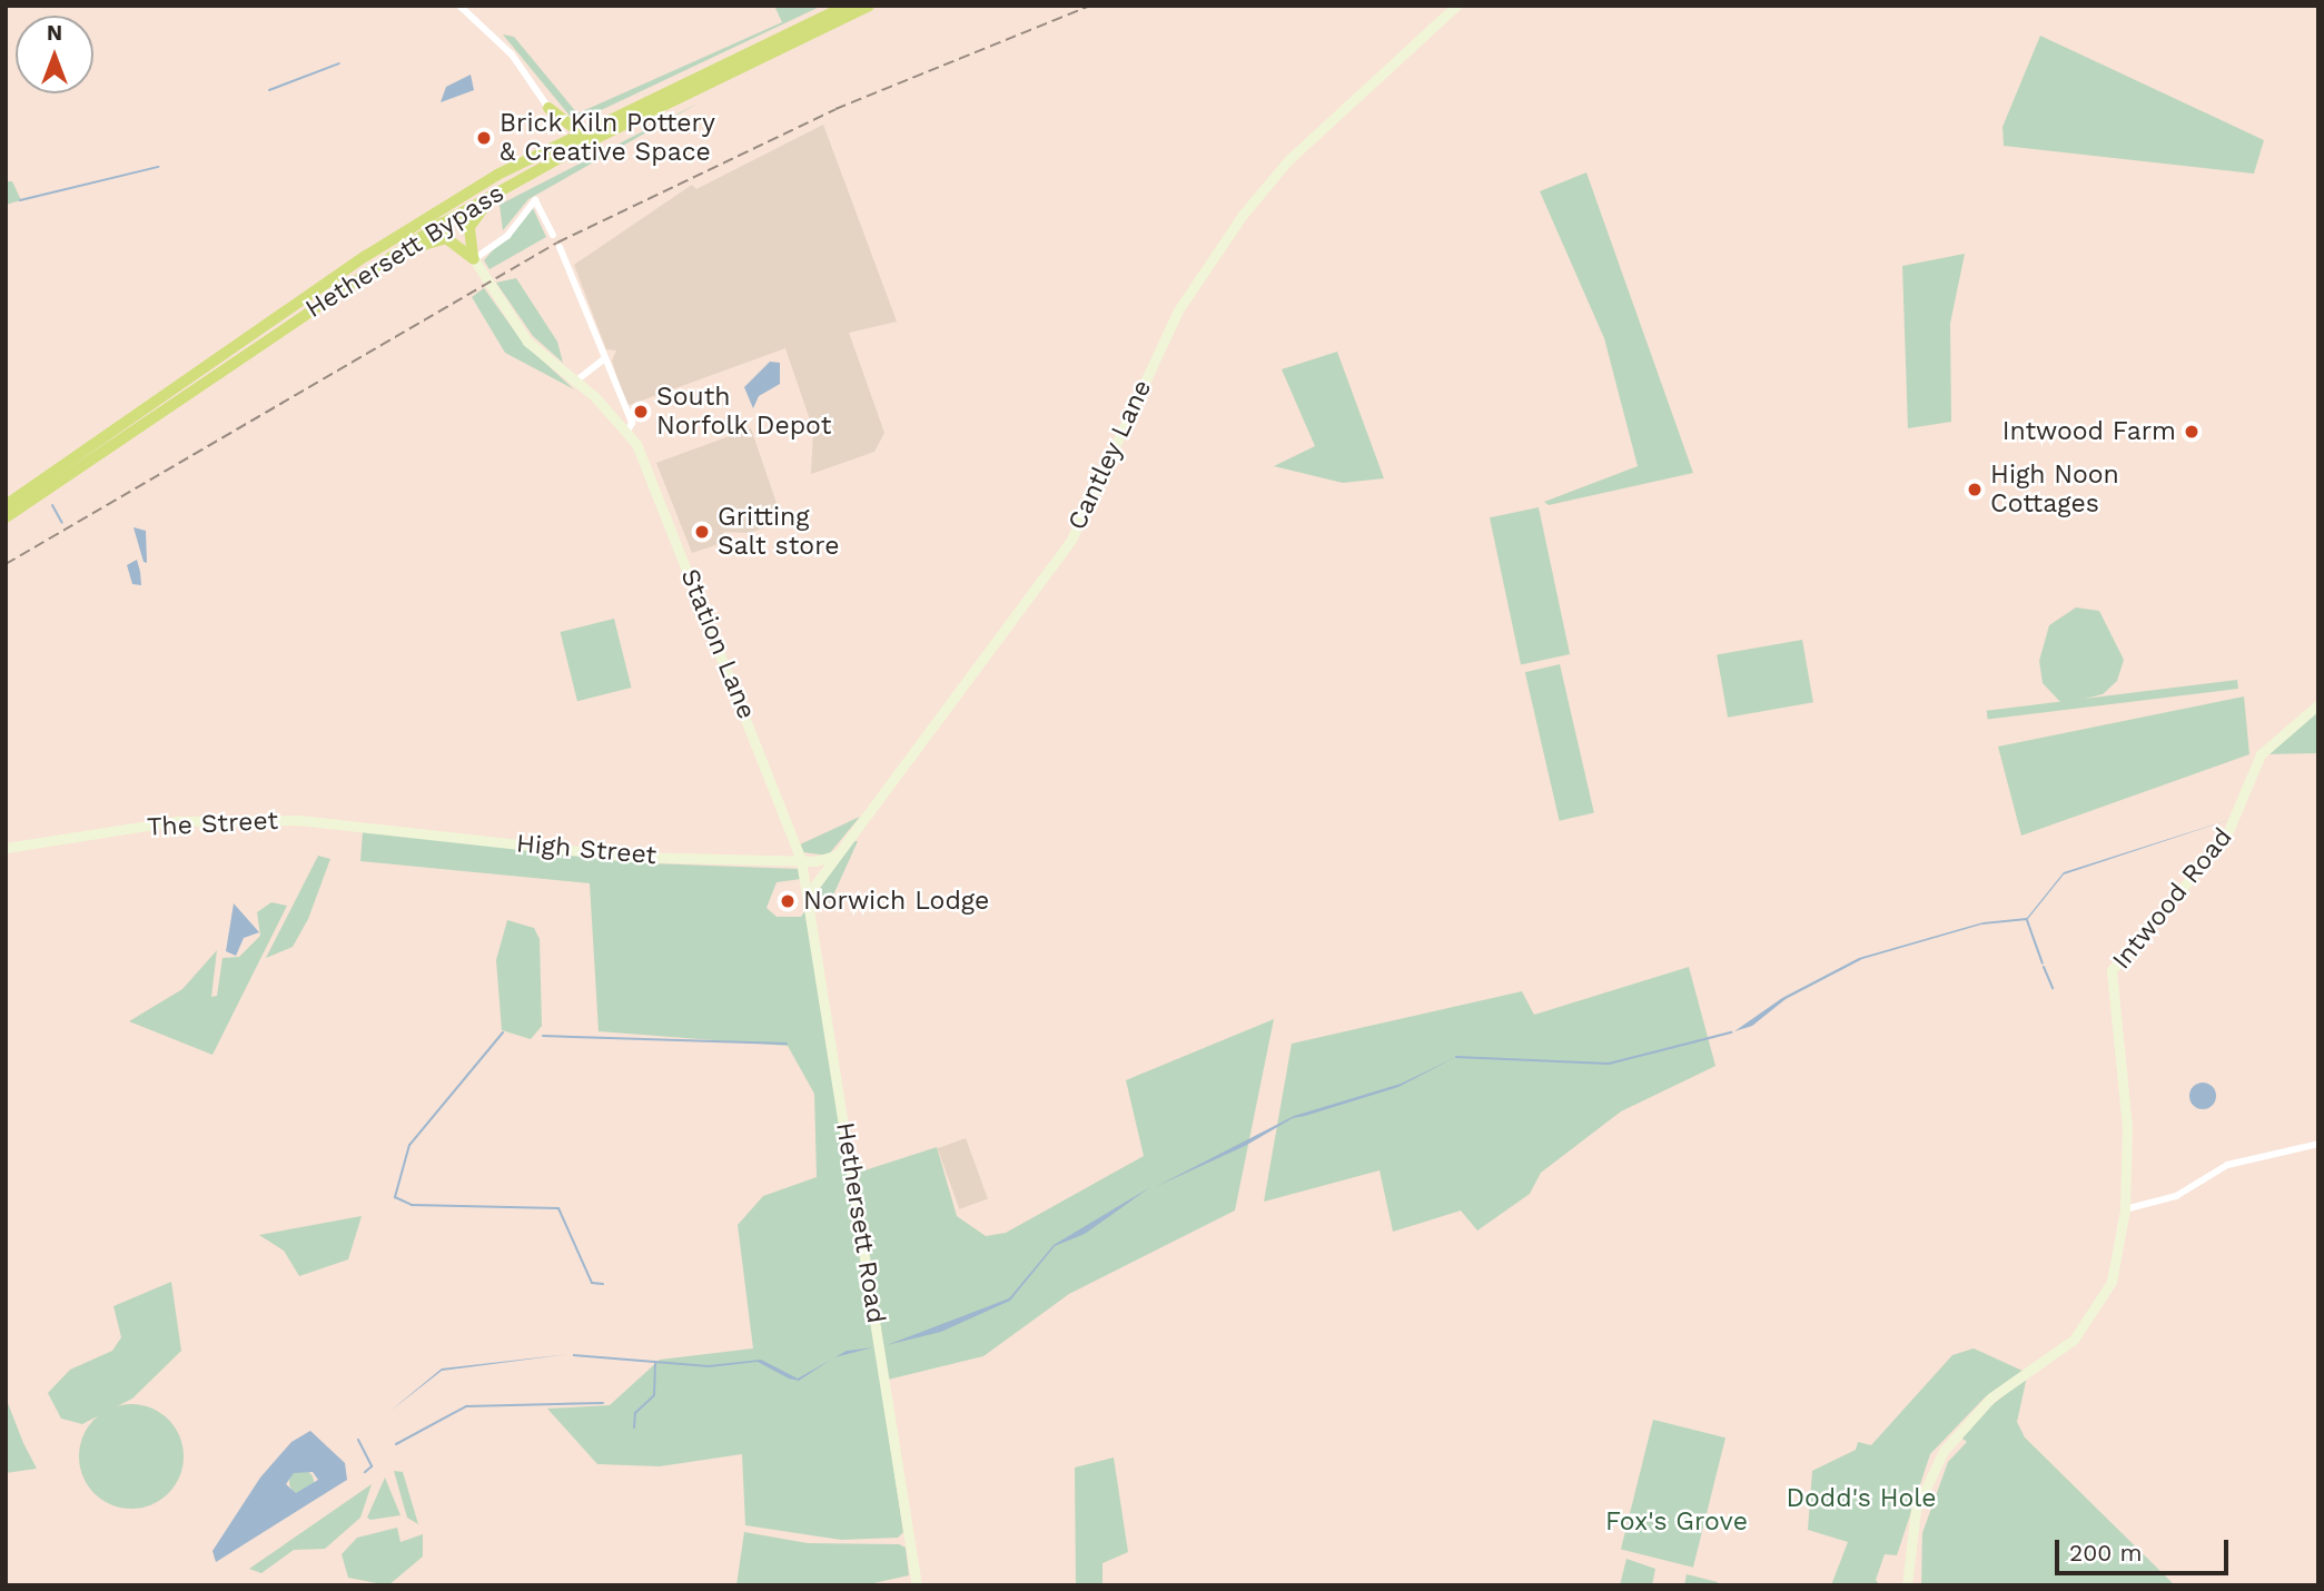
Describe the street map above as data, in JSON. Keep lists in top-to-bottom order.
{
  "streets": {
    "highway": ["Hethersett Bypass"],
    "street": [
      "Cantley Lane",
      "Station Lane",
      "The Street",
      "High Street",
      "Intwood Road",
      "Hethersett Road"
    ]
  },
  "crossings": [
    ["Cantley Lane", "Hethersett Road"],
    ["Station Lane", "High Street"],
    ["Station Lane", "Hethersett Road"],
    ["The Street", "High Street"],
    ["High Street", "Hethersett Road"]
  ],
  "parks": ["Dodd's Hole", "Fox's Grove"],
  "places": [
    "Brick Kiln Pottery & Creative Space",
    "South Norfolk Depot",
    "Intwood Farm",
    "High Noon Cottages",
    "Gritting Salt store",
    "Norwich Lodge"
  ],
  "scale_bar": "200 m",
  "north": "top"
}
